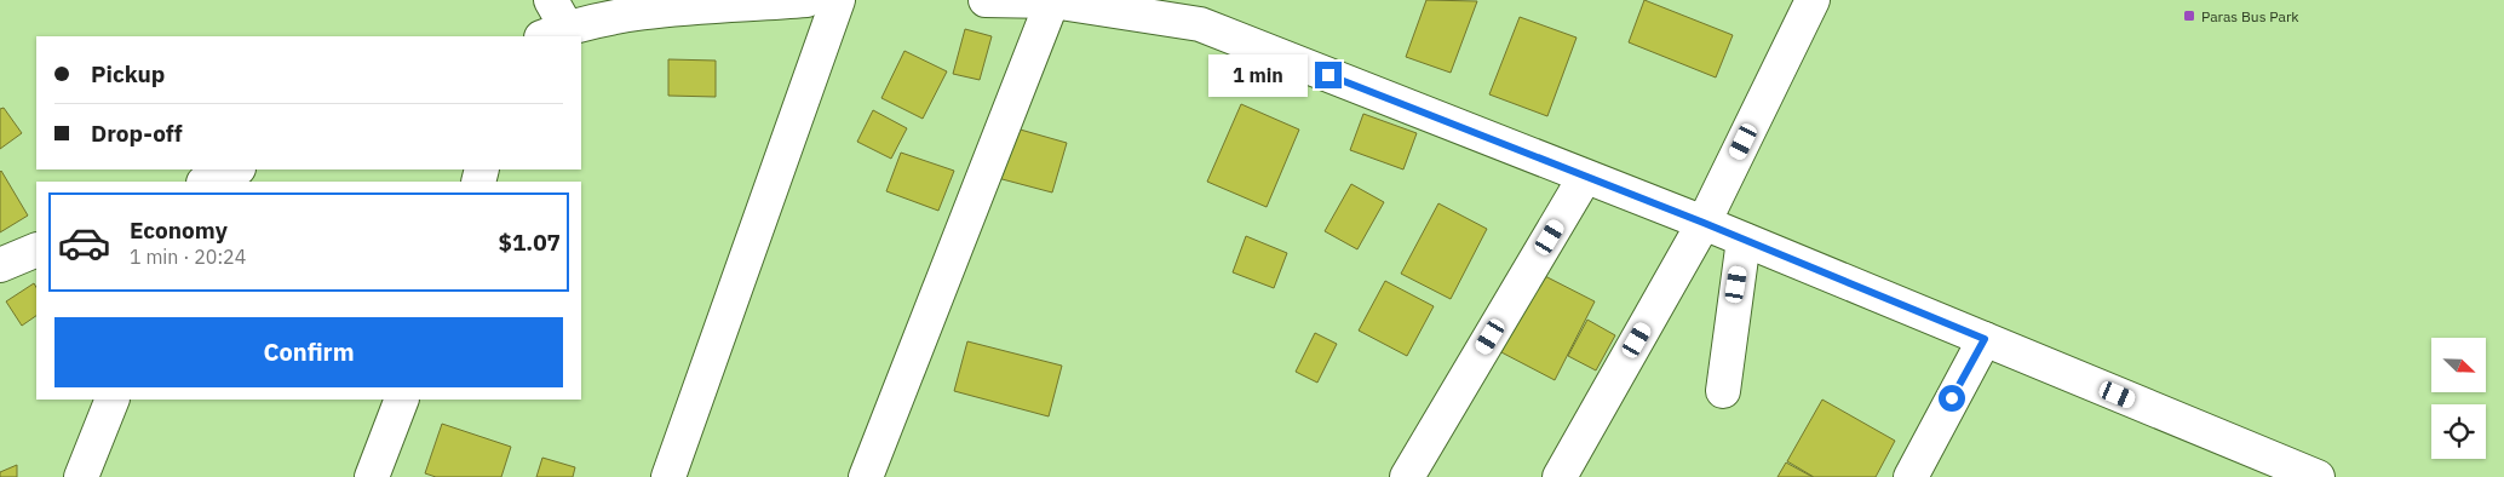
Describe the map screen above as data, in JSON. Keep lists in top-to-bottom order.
{
  "places": {
    "transit": ["Paras Bus Park"]
  },
  "north": "bottom right",
  "page": {
    "banner": ["Pickup", "Drop-off"],
    "bubble": "1 min",
    "list": [
      {
        "name": "Economy",
        "note": "1 min · 20:24",
        "value": "$1.07"
      }
    ],
    "buttons": "Confirm"
  }
}
